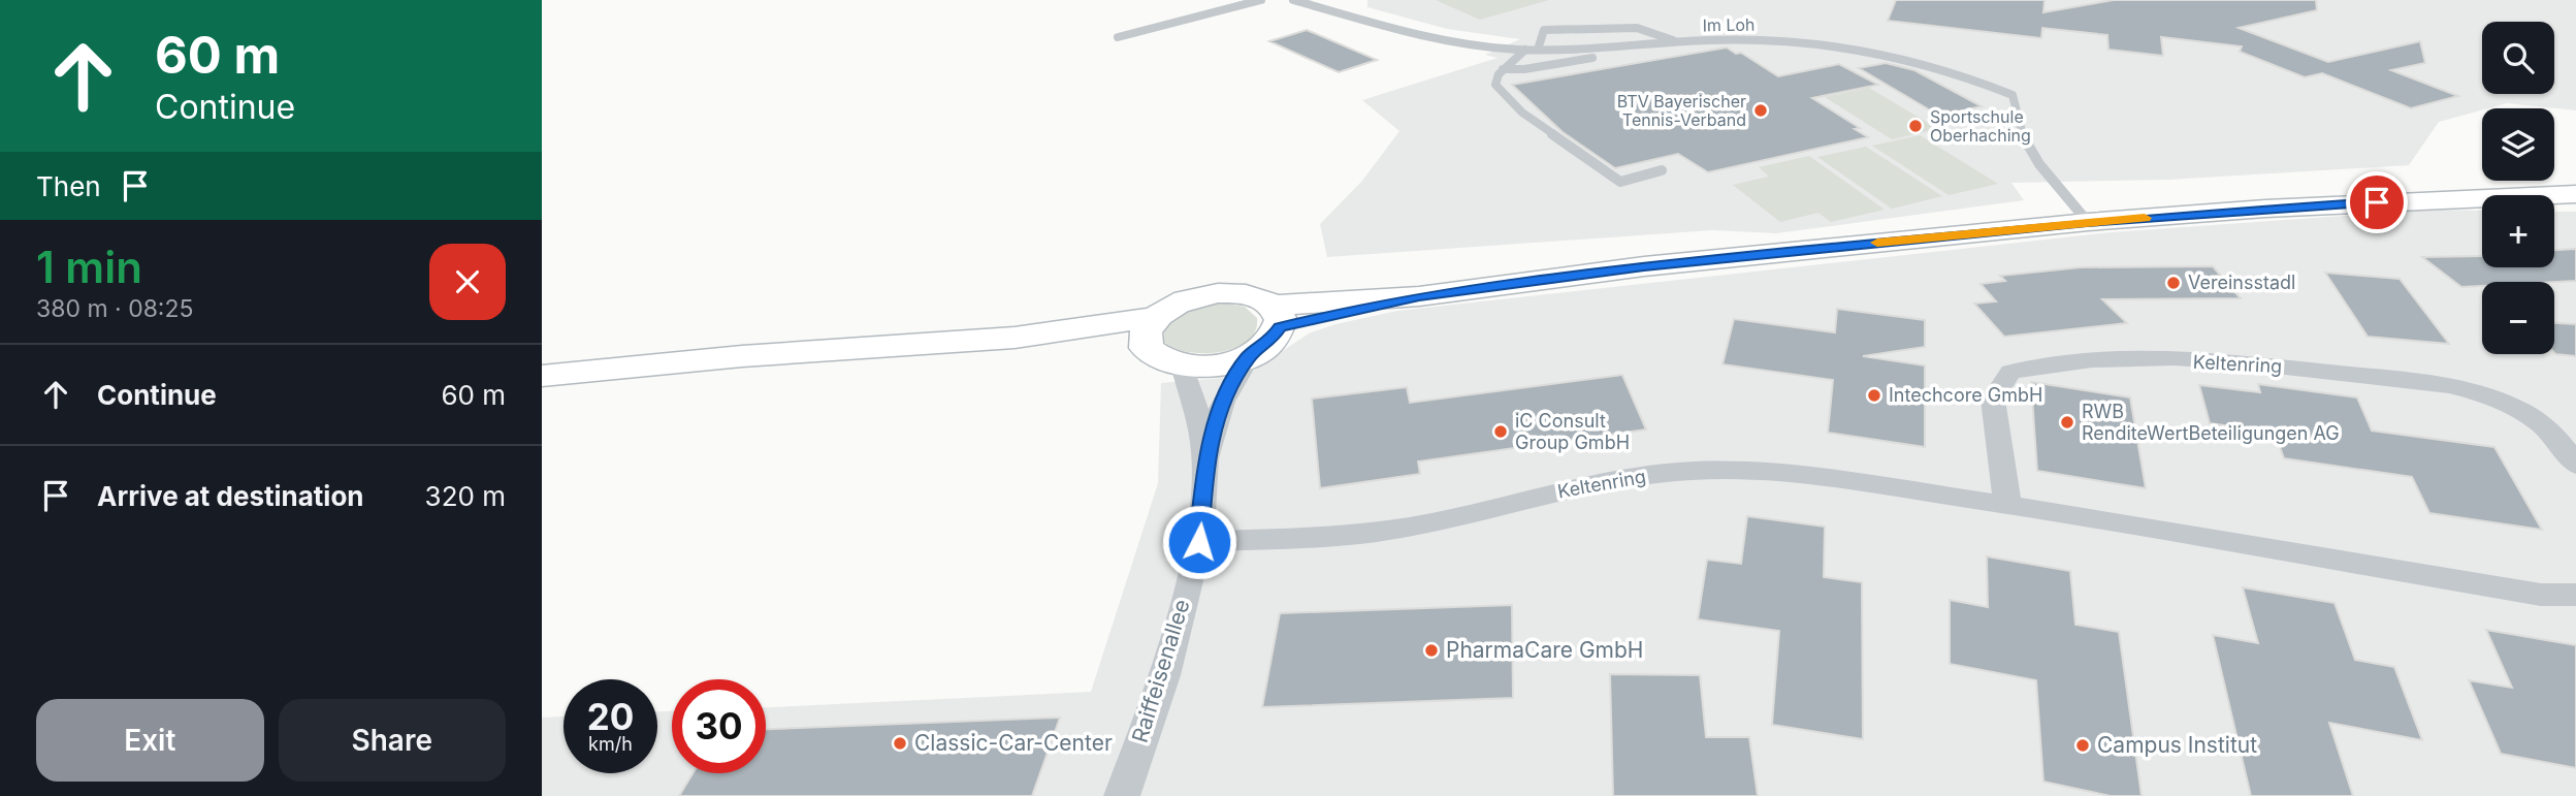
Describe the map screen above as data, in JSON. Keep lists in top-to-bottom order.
{
  "streets": {
    "street": ["Keltenring", "Raiffeisenallee"],
    "lane": ["Im Loh"]
  },
  "crossings": [
    ["Keltenring", "Raiffeisenallee"]
  ],
  "places": [
    "BTV Bayerischer Tennis-Verband",
    "Sportschule Oberhaching",
    "Vereinsstadl",
    "Intechcore GmbH",
    "RWB RenditeWertBeteiligungen AG",
    "iC Consult Group GmbH",
    "PharmaCare GmbH",
    "Classic-Car-Center",
    "Campus Institut"
  ],
  "page": {
    "turn": ["60 m", "Continue"],
    "map_buttons": ["+", "−"],
    "then": "Then",
    "heading": ["1 min", "380 m · 08:25"],
    "list": [
      {
        "name": "Continue",
        "value": "60 m"
      },
      {
        "name": "Arrive at destination",
        "value": "320 m"
      }
    ],
    "speed": "20 km/h",
    "limit": "30",
    "buttons": ["Exit", "Share"]
  }
}
